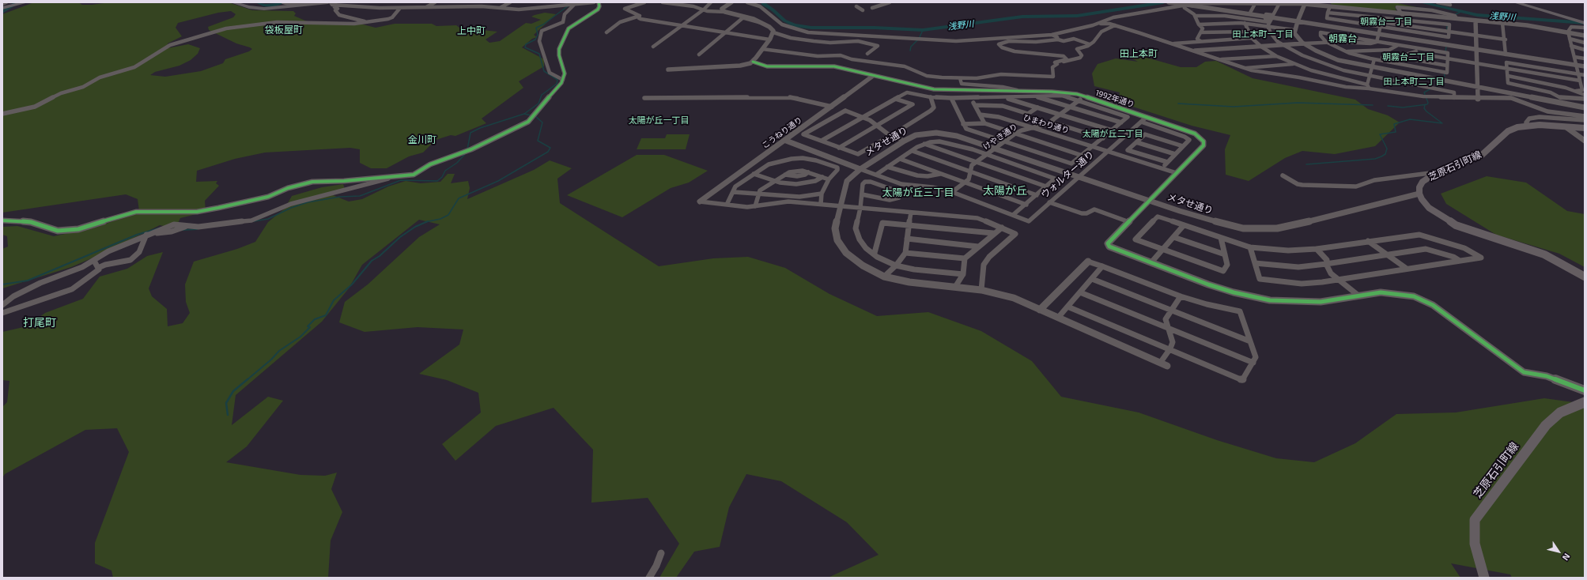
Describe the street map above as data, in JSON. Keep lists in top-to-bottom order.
{
  "streets": {
    "main road": ["芝原石引町線"],
    "street": [
      "1992年通り",
      "ひまわり通り",
      "こうねり通り",
      "けやき通り",
      "メタせ通り",
      "ウォルター通り"
    ]
  },
  "crossings": [
    ["1992年通り", "ひまわり通り"],
    ["1992年通り", "こうねり通り"],
    ["1992年通り", "けやき通り"],
    ["1992年通り", "メタせ通り"],
    ["1992年通り", "ウォルター通り"],
    ["ひまわり通り", "けやき通り"],
    ["ひまわり通り", "ウォルター通り"],
    ["けやき通り", "メタせ通り"],
    ["メタせ通り", "芝原石引町線"],
    ["メタせ通り", "ウォルター通り"]
  ],
  "districts": [
    "朝霧台一丁目",
    "袋板屋町",
    "上中町",
    "田上本町一丁目",
    "朝霧台",
    "田上本町",
    "朝霧台二丁目",
    "田上本町二丁目",
    "太陽が丘一丁目",
    "太陽が丘二丁目",
    "金川町",
    "太陽が丘",
    "太陽が丘三丁目",
    "打尾町"
  ],
  "water": ["浅野川"],
  "north": "bottom right"
}
